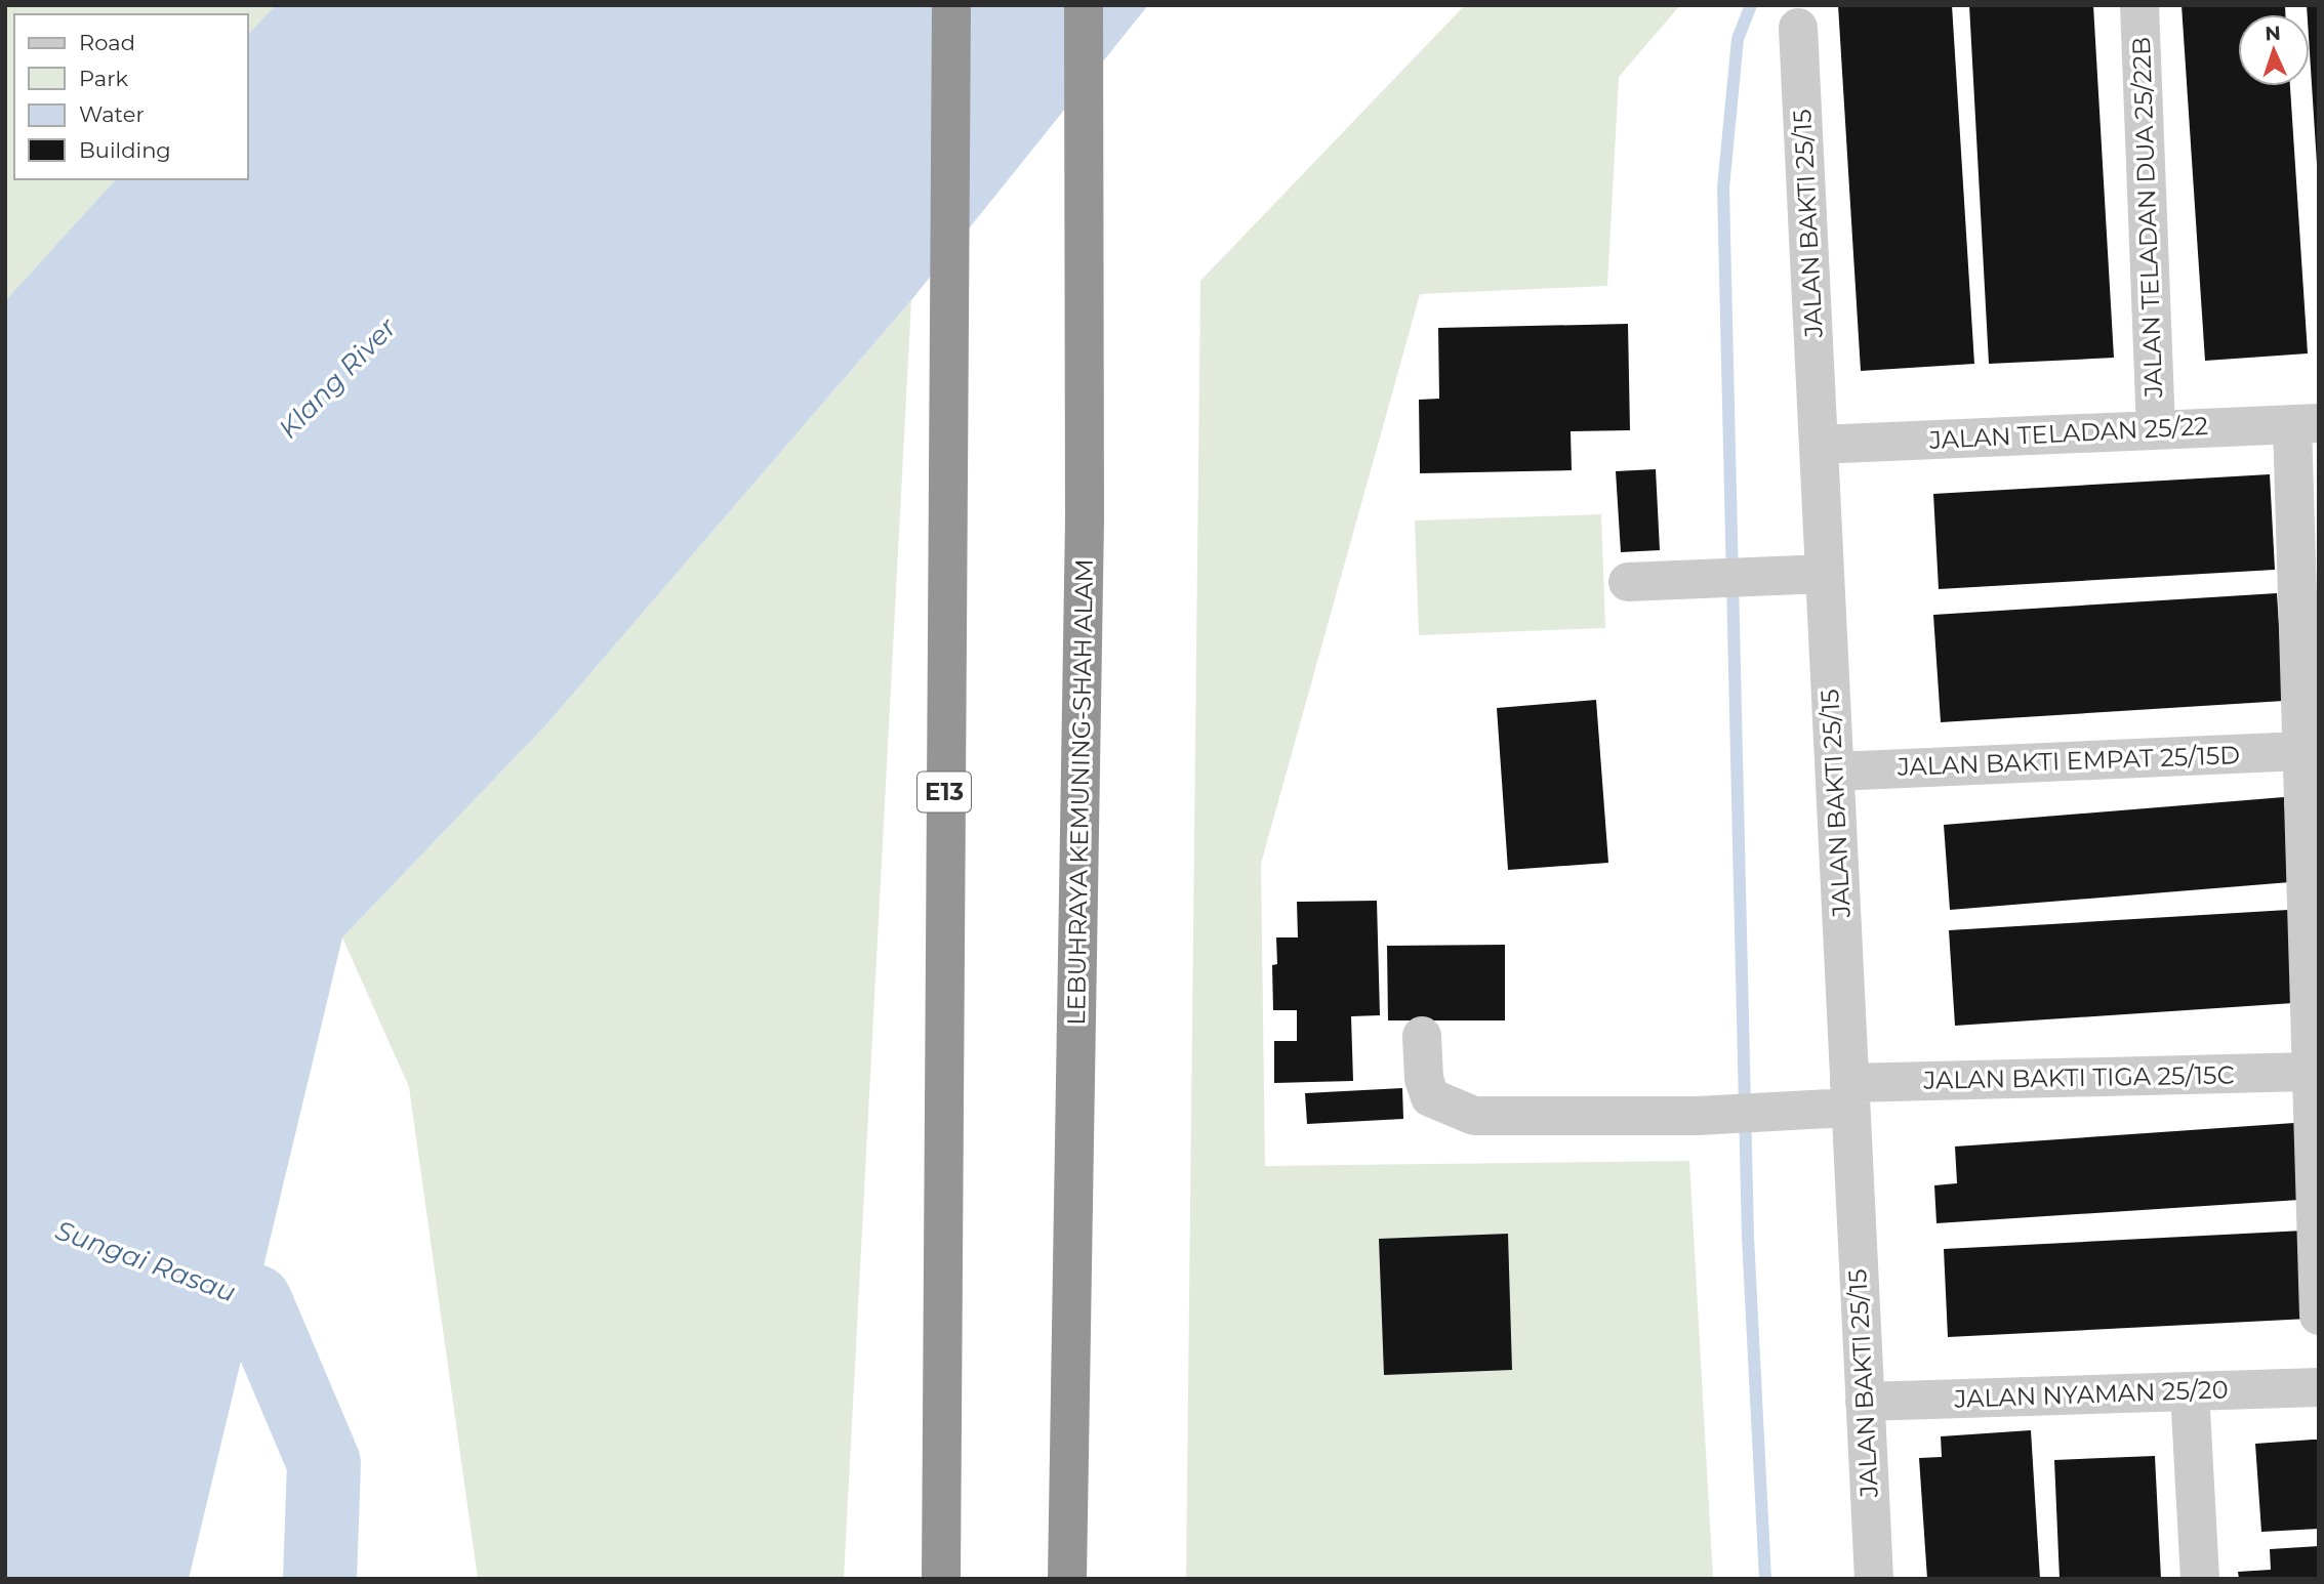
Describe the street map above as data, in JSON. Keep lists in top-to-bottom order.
{
  "streets": {
    "highway": ["E13", "LEBUHRAYA KEMUNING-SHAH ALAM"],
    "street": [
      "JALAN TELADAN DUA 25/22B",
      "JALAN BAKTI 25/15",
      "JALAN TELADAN 25/22",
      "JALAN BAKTI EMPAT 25/15D",
      "JALAN BAKTI TIGA 25/15C",
      "JALAN NYAMAN 25/20"
    ]
  },
  "crossings": [
    ["JALAN TELADAN DUA 25/22B", "JALAN TELADAN 25/22"],
    ["JALAN BAKTI 25/15", "JALAN TELADAN 25/22"],
    ["JALAN BAKTI 25/15", "JALAN BAKTI EMPAT 25/15D"],
    ["JALAN BAKTI 25/15", "JALAN BAKTI TIGA 25/15C"],
    ["JALAN BAKTI 25/15", "JALAN NYAMAN 25/20"]
  ],
  "water": ["Klang River", "Sungai Rasau"],
  "legend": [
    "Road",
    "Park",
    "Water",
    "Building"
  ],
  "north": "top"
}
